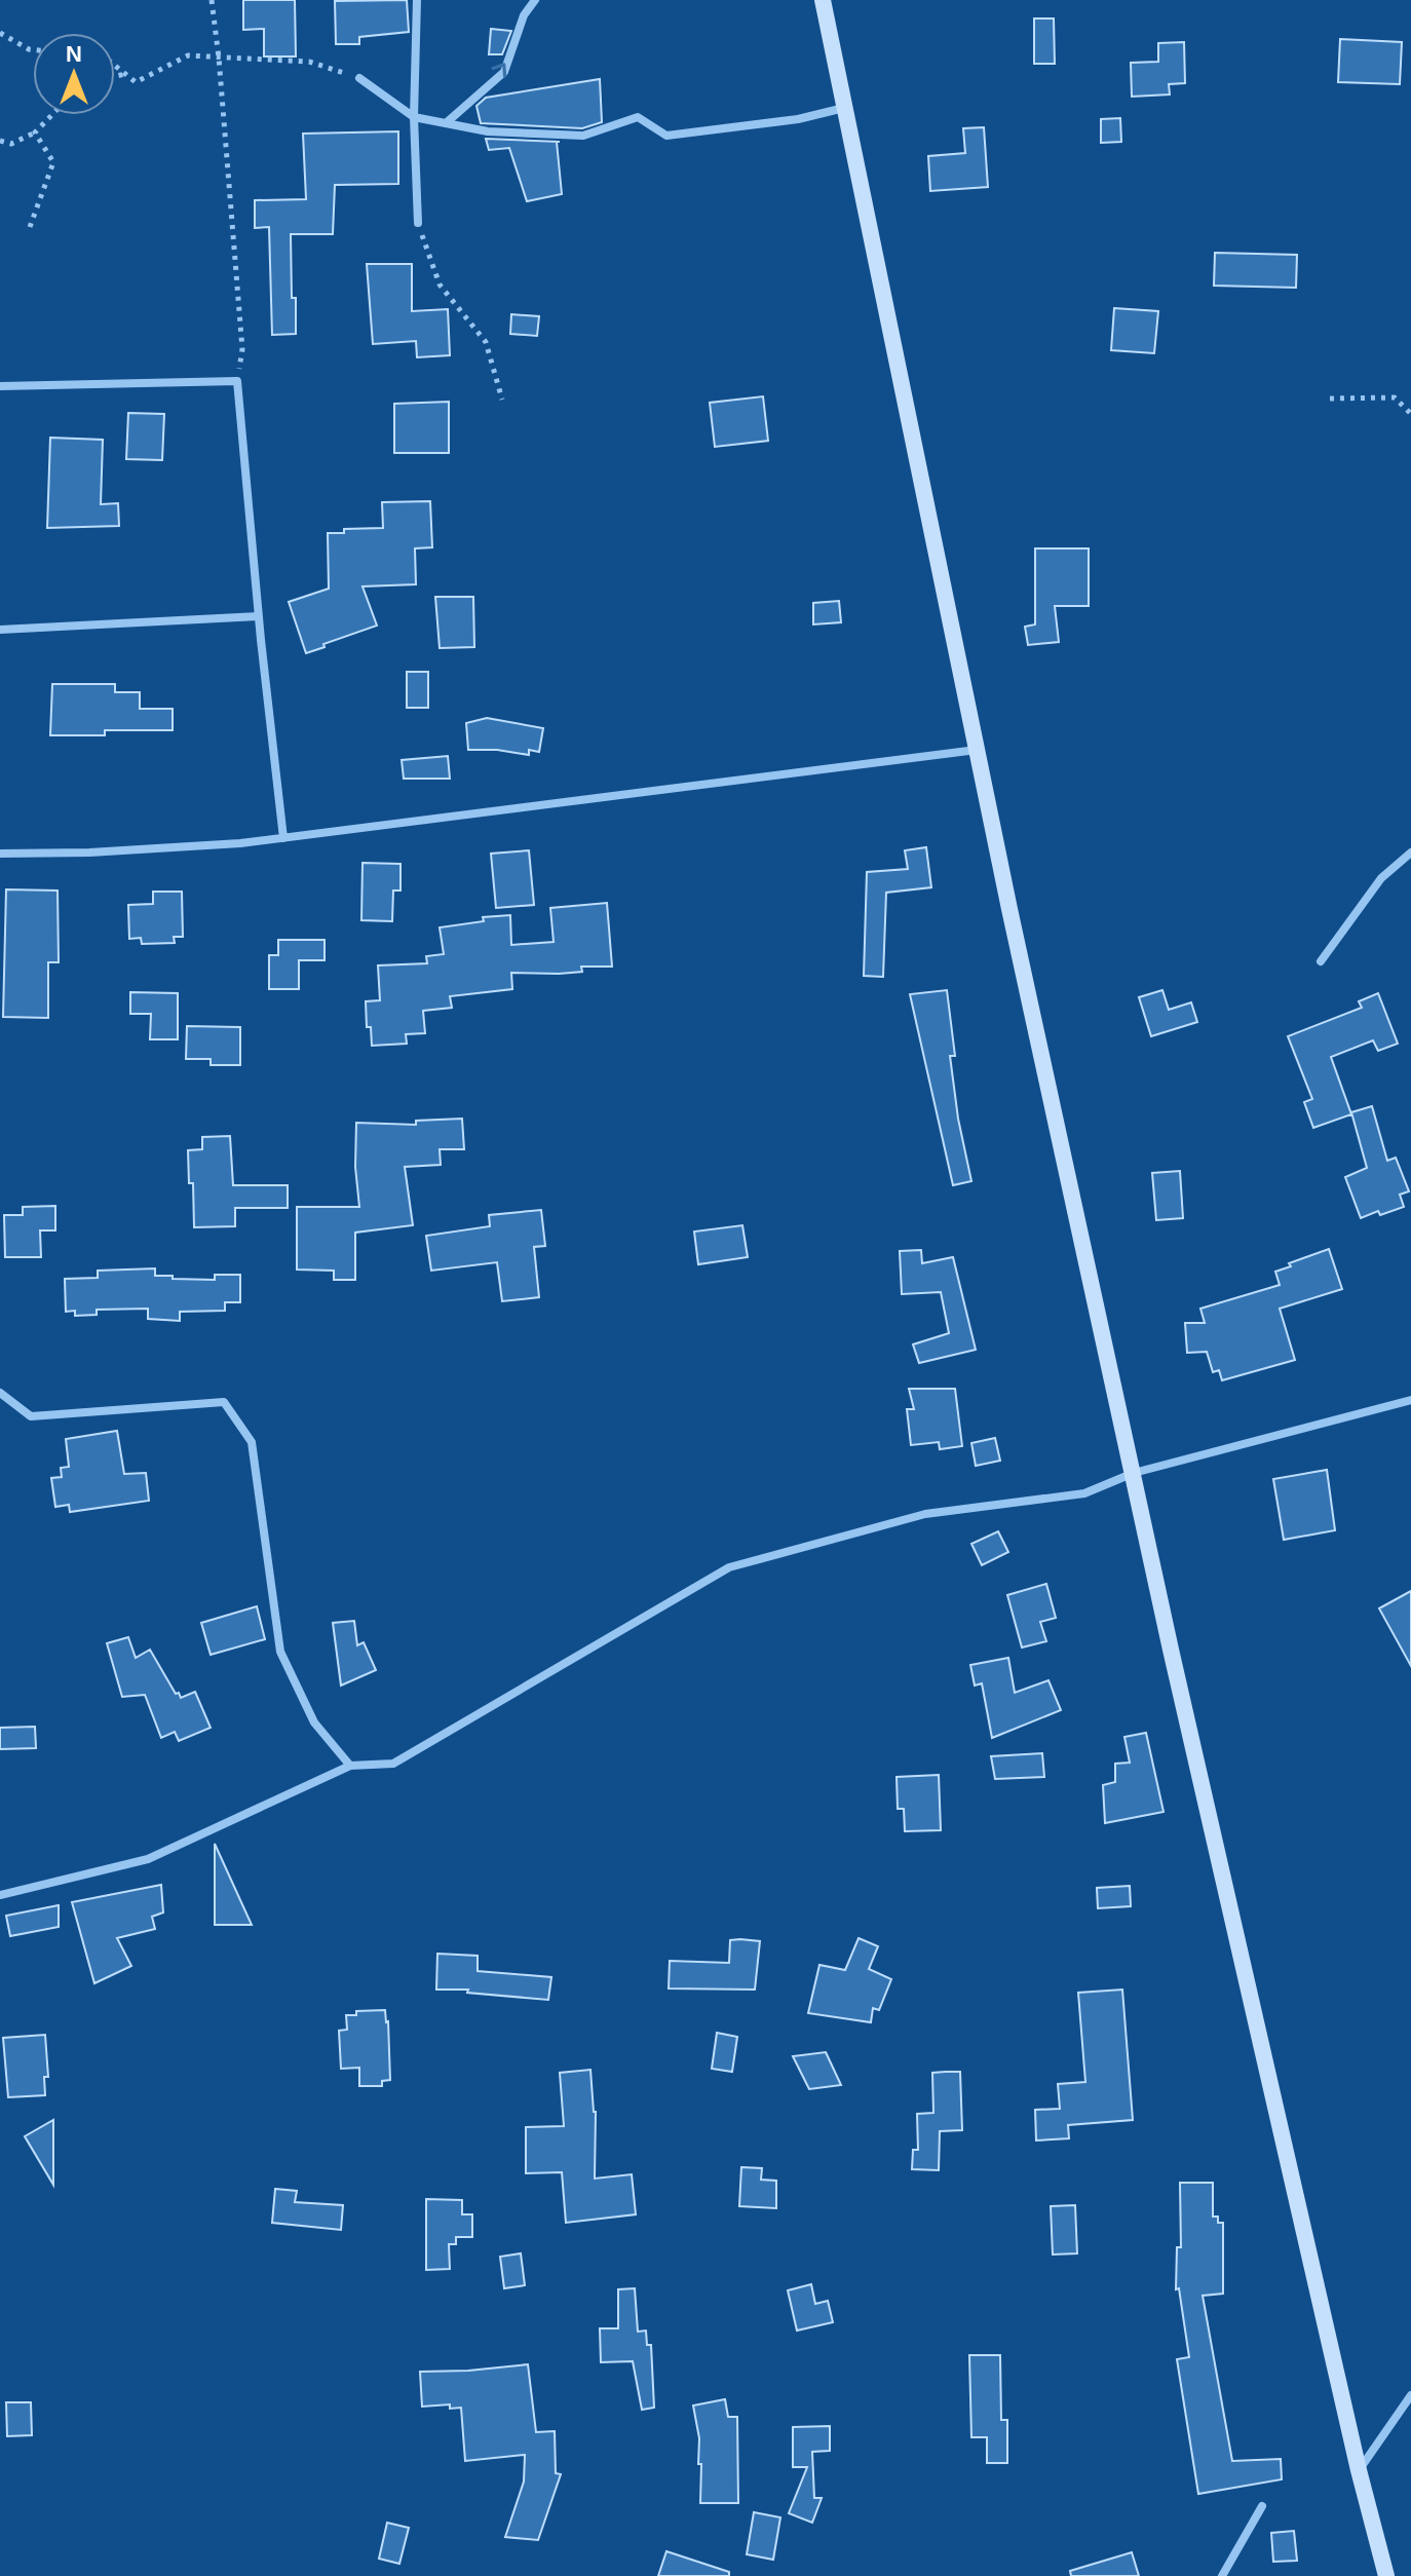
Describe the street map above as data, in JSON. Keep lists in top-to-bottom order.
{
  "north": "top"
}
